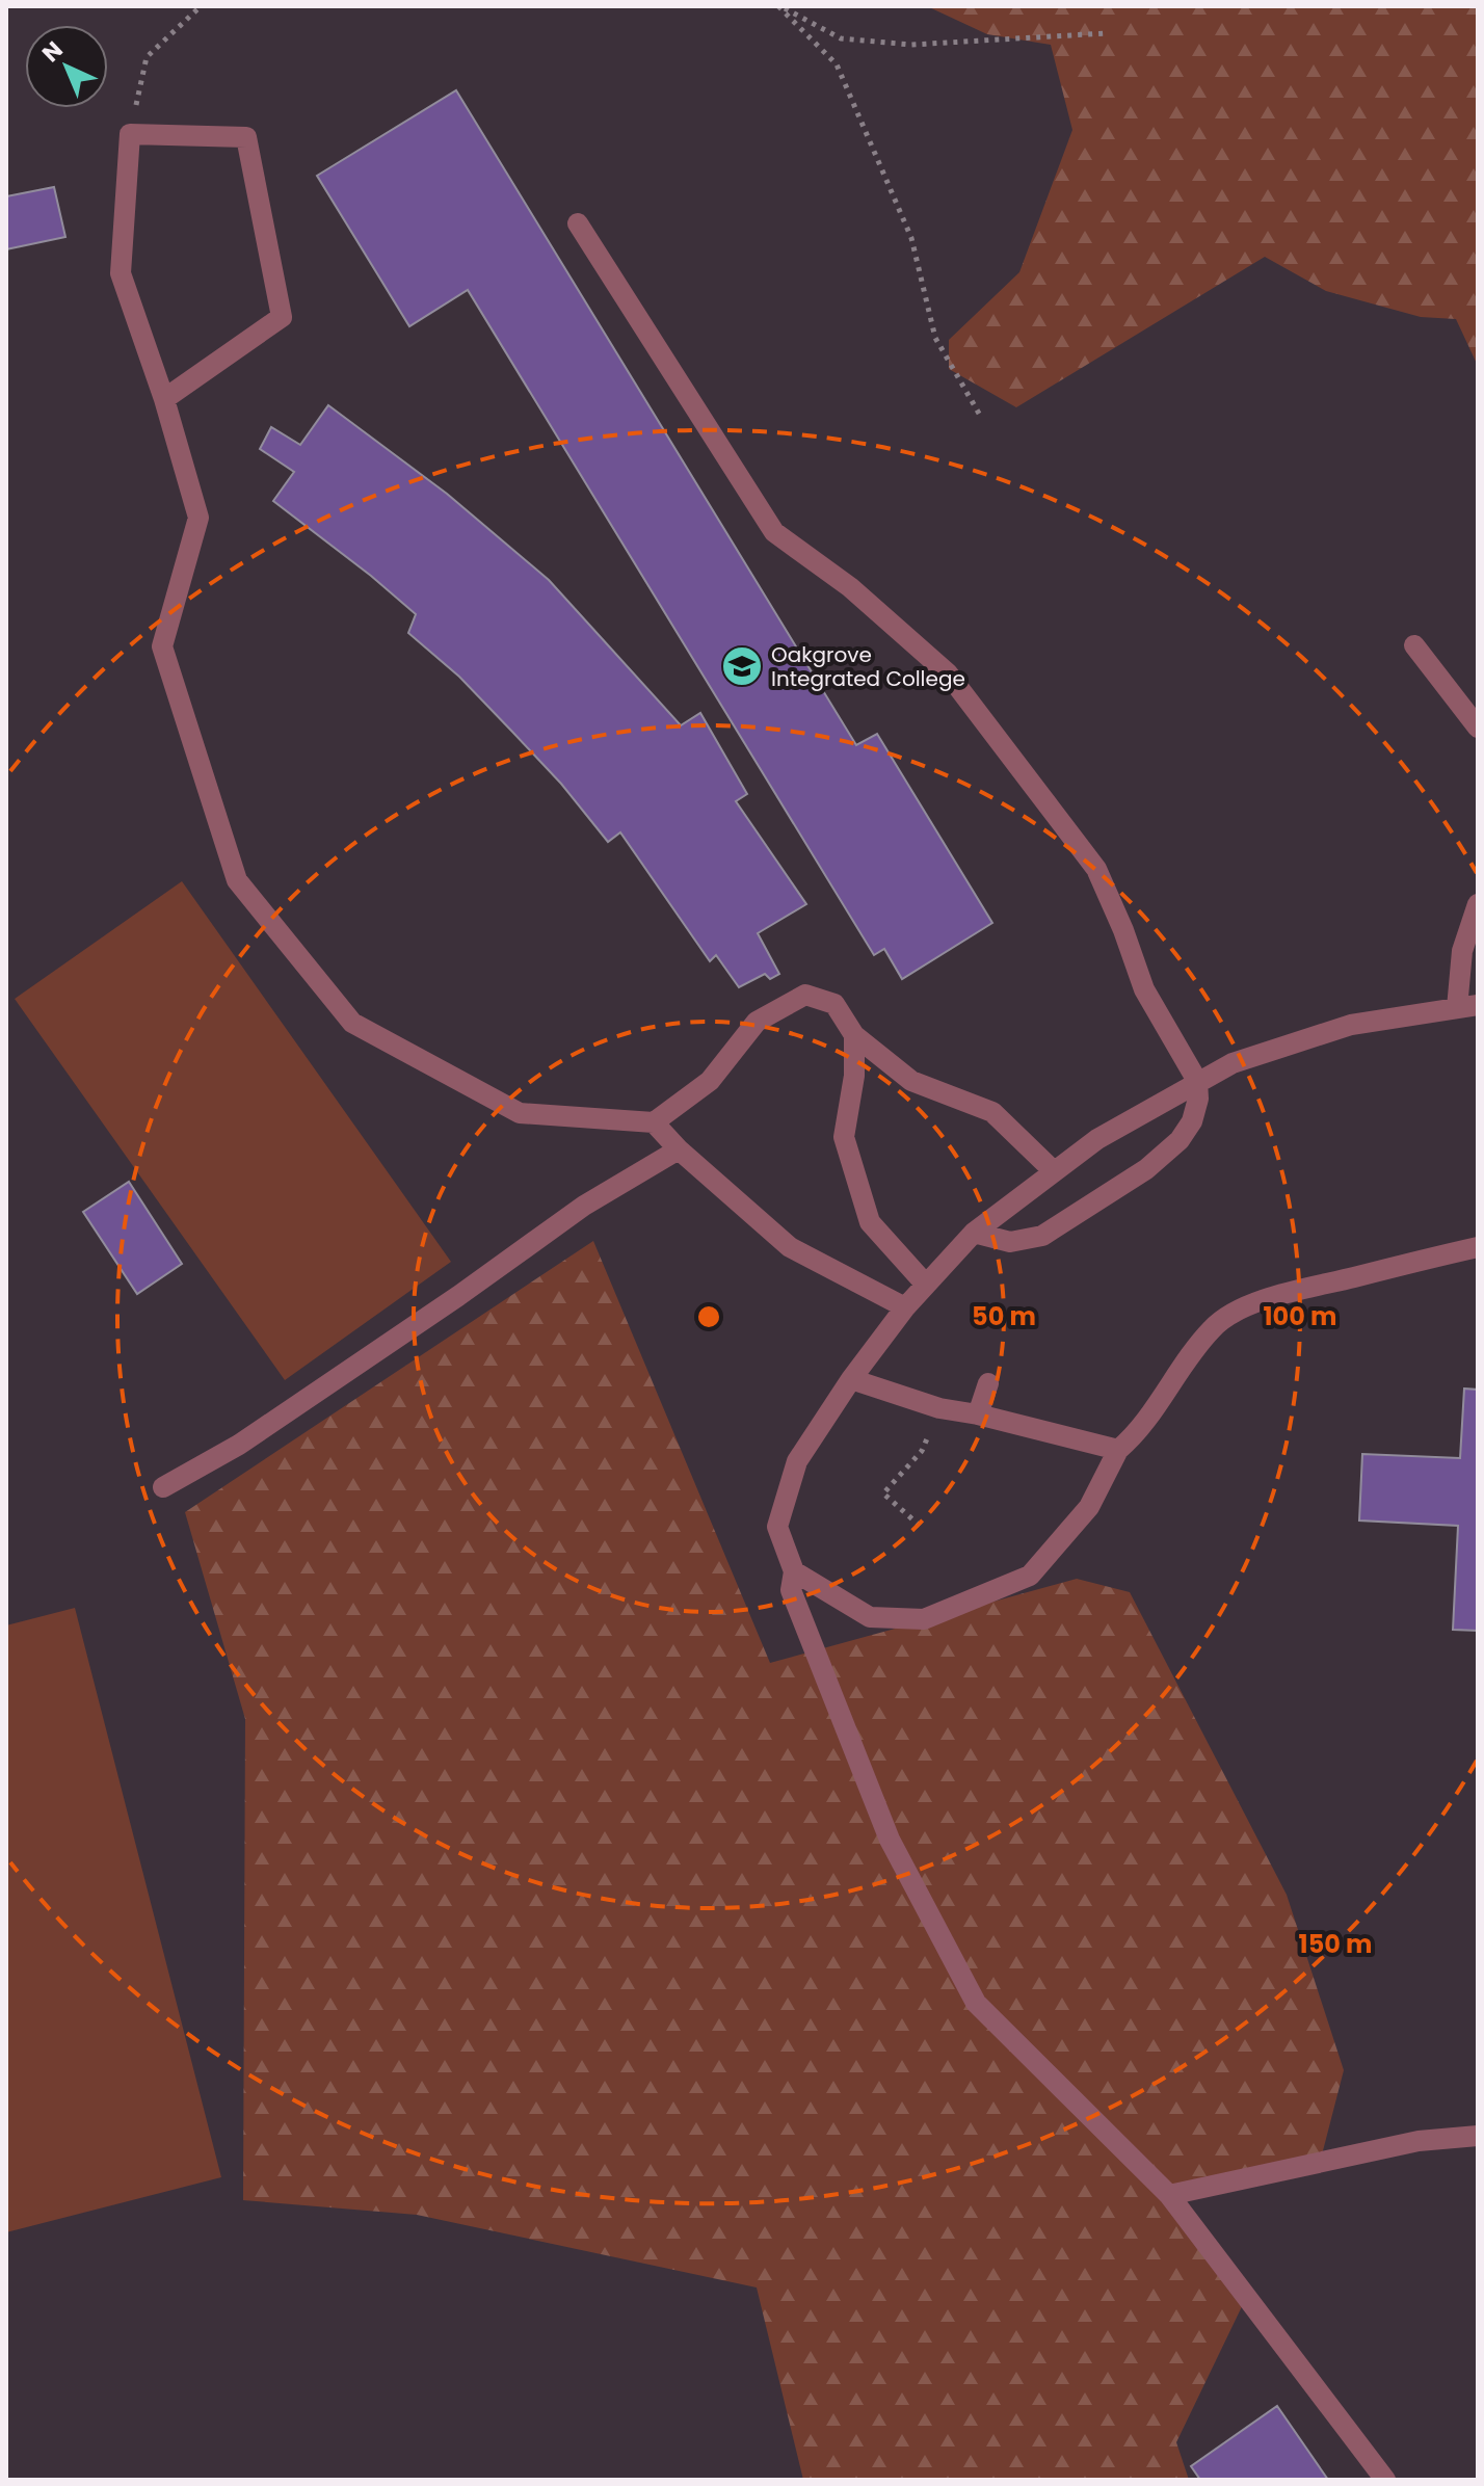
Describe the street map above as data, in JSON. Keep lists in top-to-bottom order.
{
  "places": {
    "school or university": ["Oakgrove Integrated College"]
  },
  "north": "top left",
  "rings": ["50 m", "100 m", "150 m"]
}
